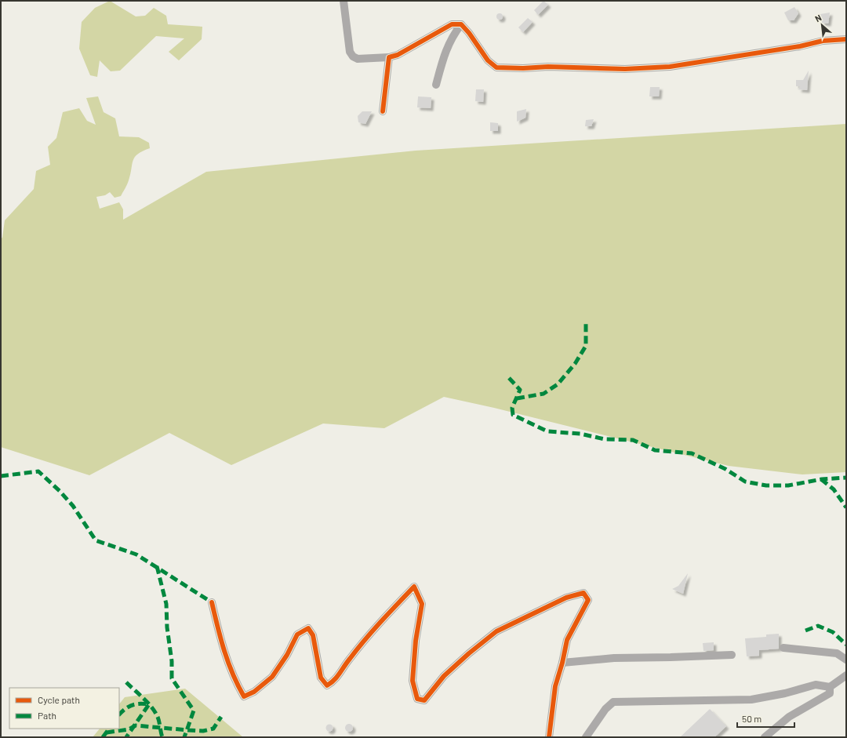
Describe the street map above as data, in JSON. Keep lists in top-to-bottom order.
{
  "legend": ["Cycle path", "Path"],
  "scale_bar": "50 m",
  "north": "top left"
}
